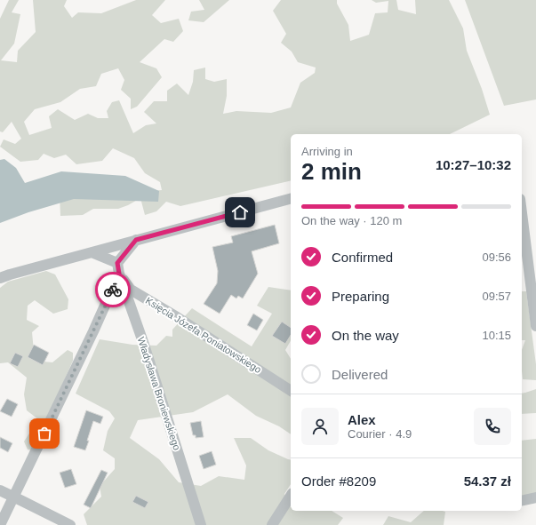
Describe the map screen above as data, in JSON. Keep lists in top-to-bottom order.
{
  "streets": {
    "street": ["Księcia Józefa Poniatowskiego", "Władysława Broniewskiego"]
  },
  "crossings": [
    ["Księcia Józefa Poniatowskiego", "Władysława Broniewskiego"]
  ],
  "page": {
    "heading": ["2 min", "Arriving in", "10:27–10:32"],
    "panel": [
      "Alex",
      "Courier · 4.9",
      "Order #8209",
      "54.37 zł"
    ],
    "bar": "On the way · 120 m",
    "list": [
      ["Confirmed", "09:56"],
      ["Preparing", "09:57"],
      ["On the way", "10:15"],
      "Delivered"
    ]
  }
}
